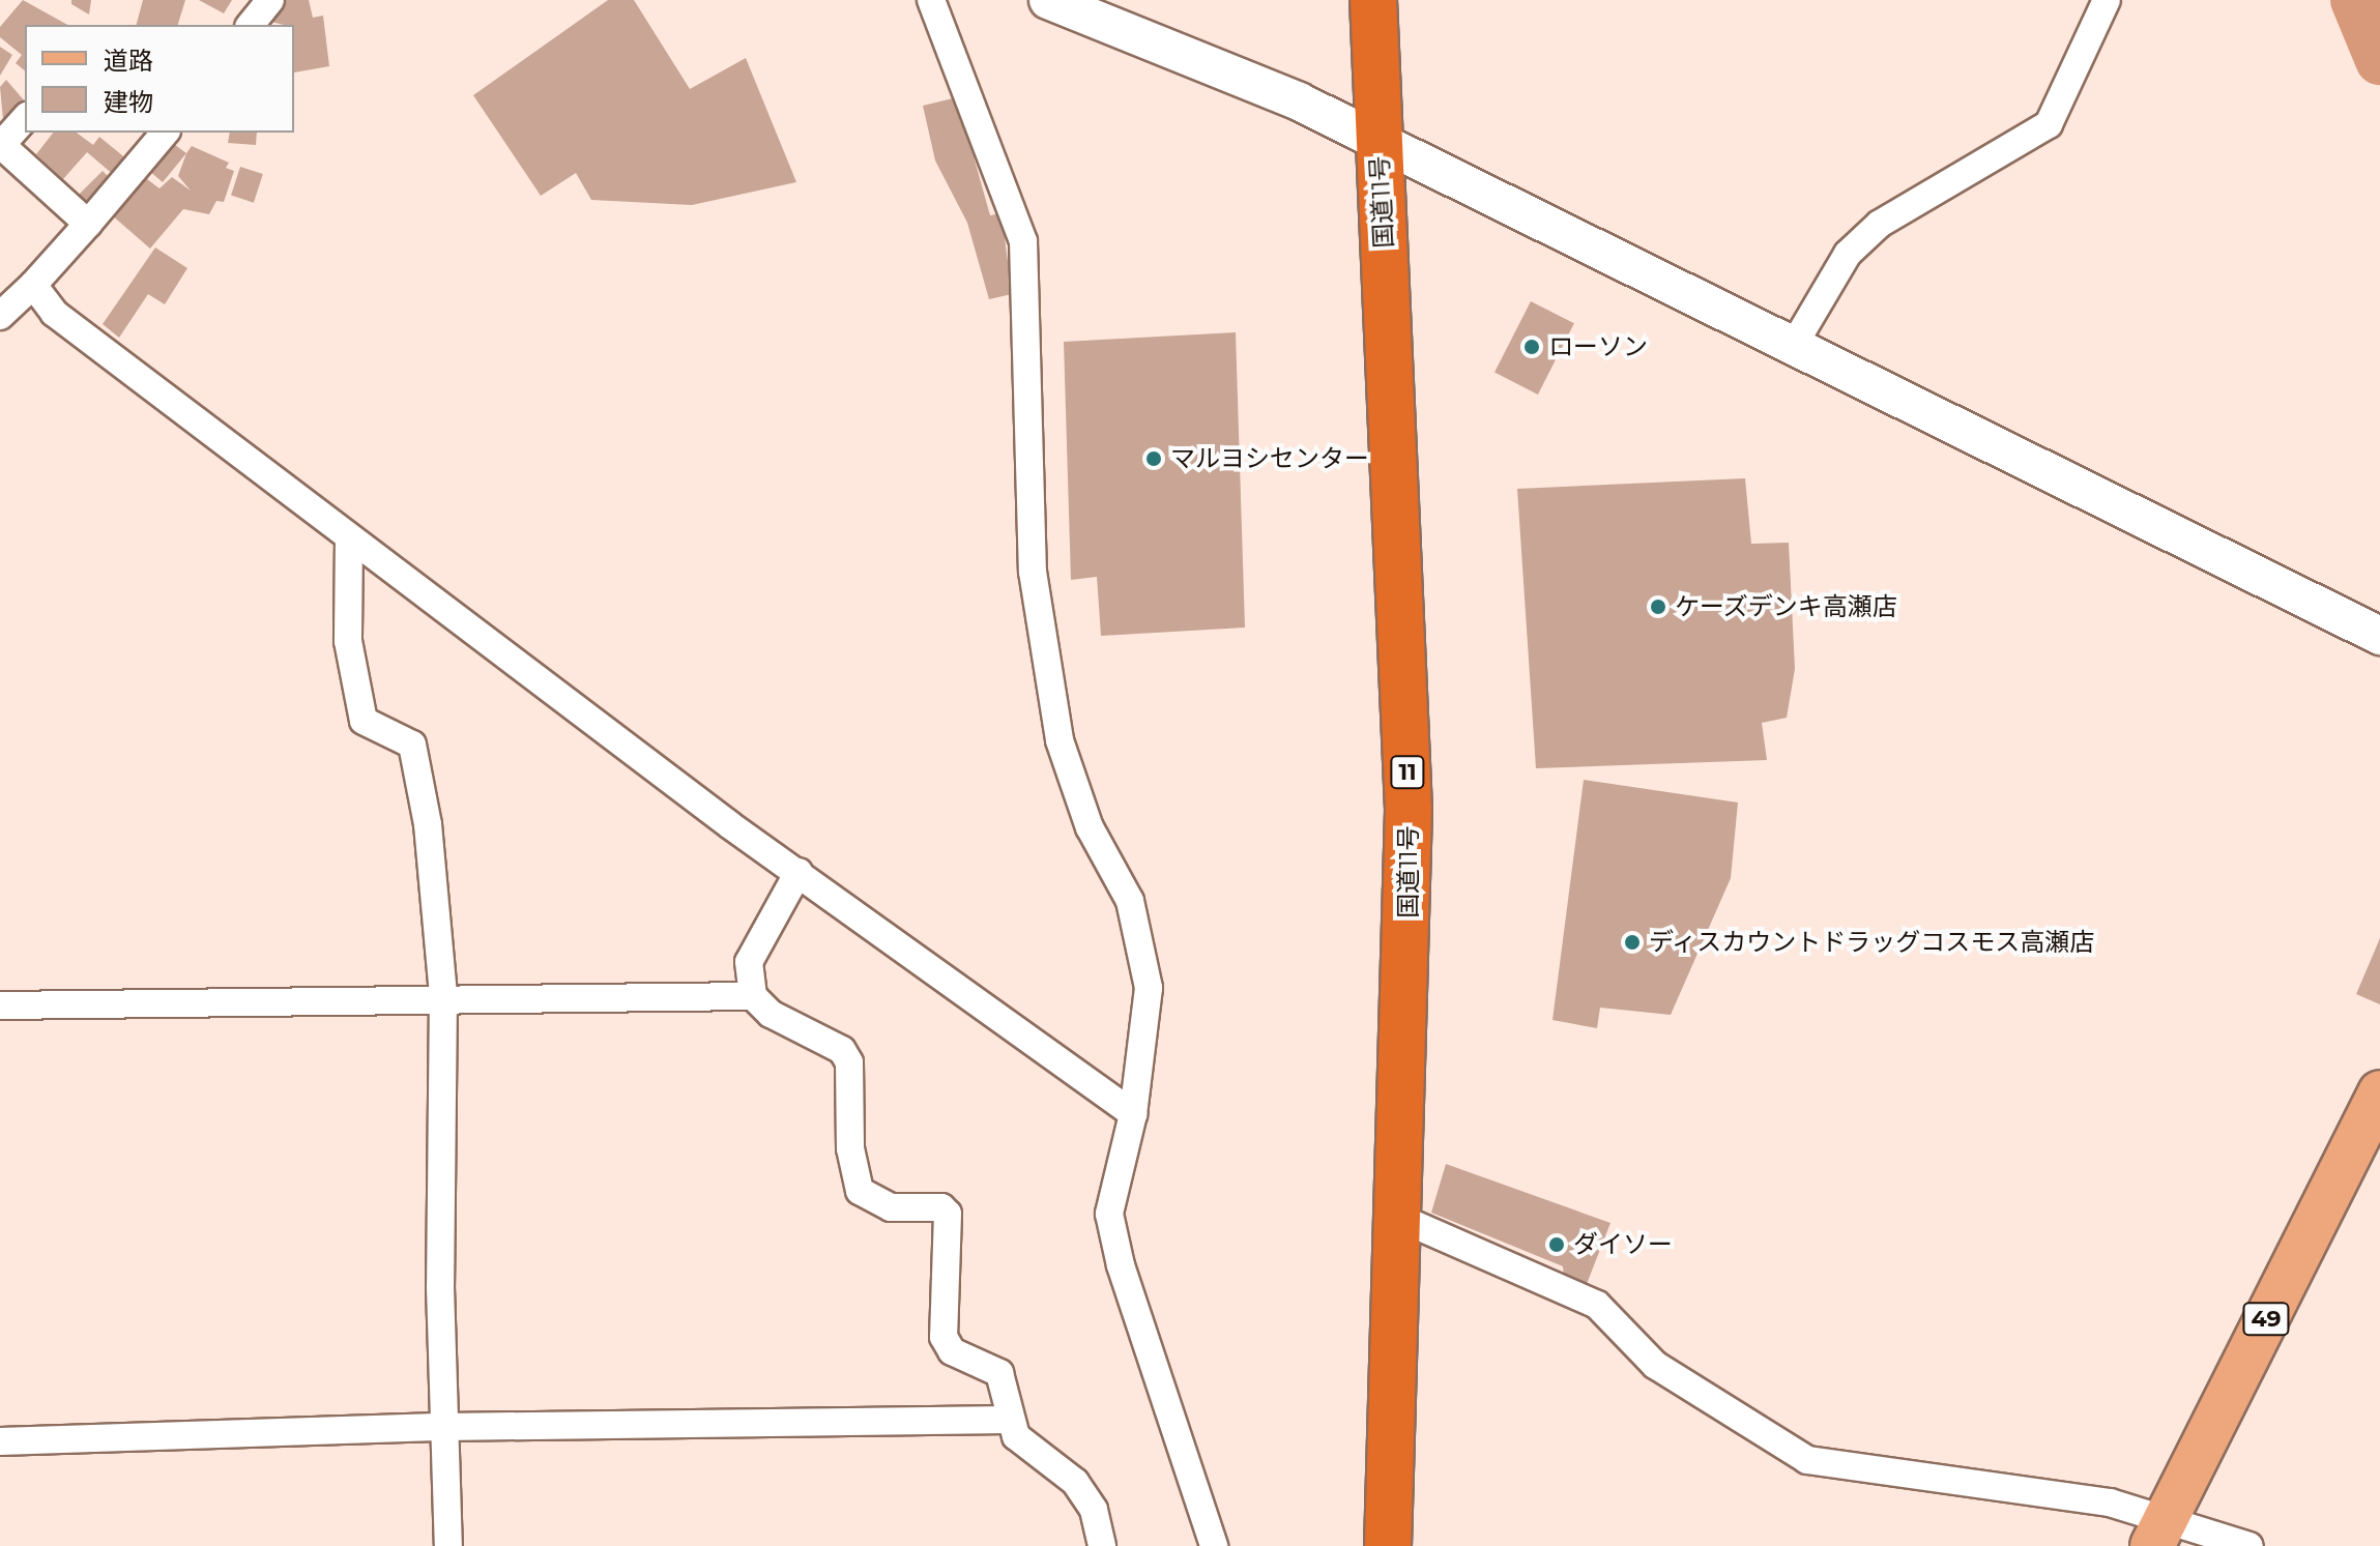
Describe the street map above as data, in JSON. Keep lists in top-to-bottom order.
{
  "streets": {
    "highway": ["国道11号", "11"],
    "main road": ["49"]
  },
  "places": [
    "ローソン",
    "マルヨシセンター",
    "ケーズデンキ高瀬店",
    "ディスカウントドラッグコスモス高瀬店",
    "ダイソー"
  ],
  "legend": ["道路", "建物"]
}
